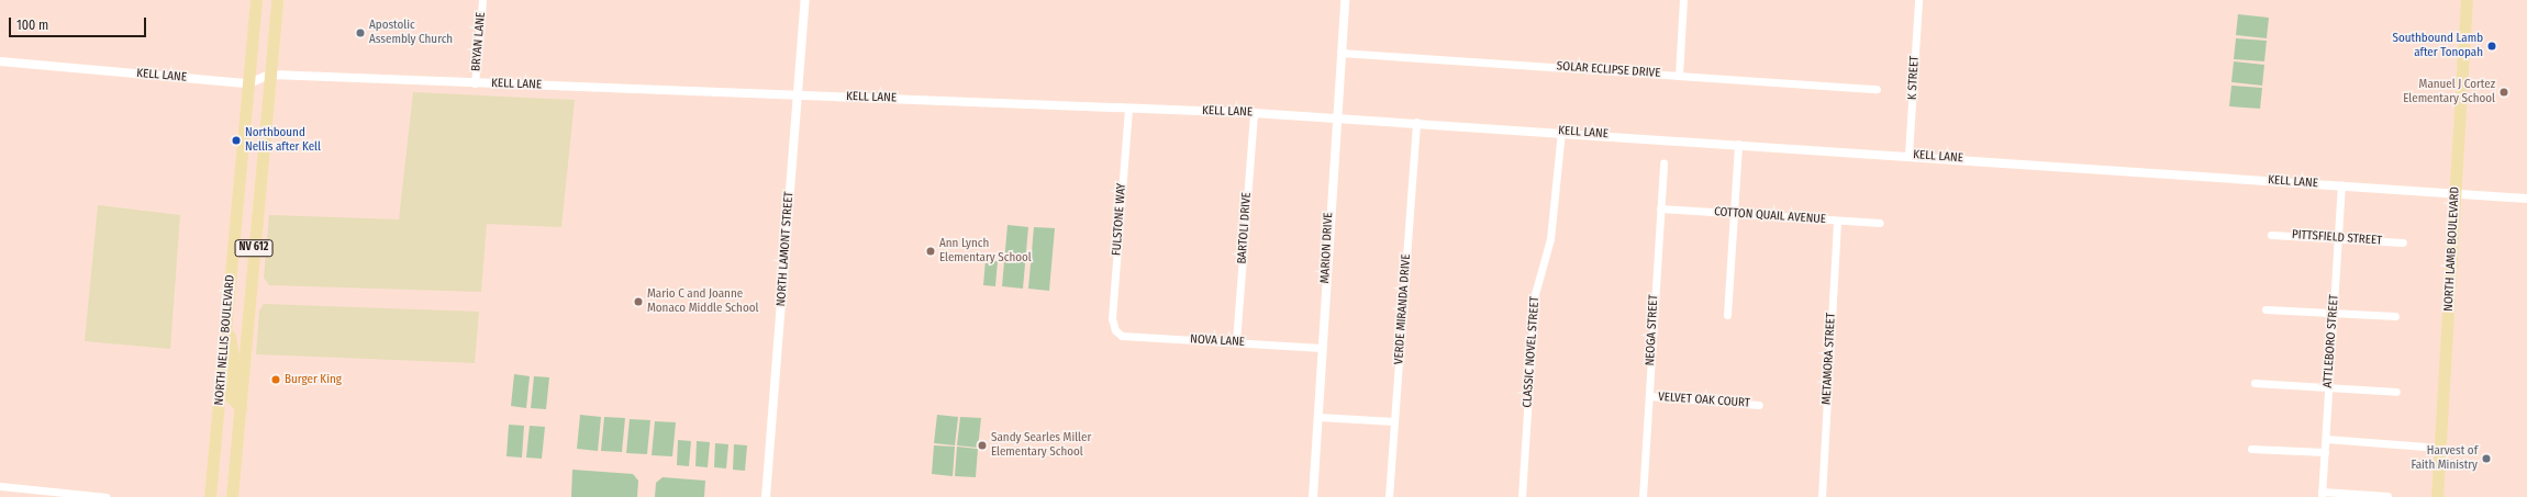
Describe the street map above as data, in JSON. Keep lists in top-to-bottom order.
{
  "streets": {
    "main road": ["NV 612", "NORTH LAMB BOULEVARD", "NORTH NELLIS BOULEVARD"],
    "street": [
      "BRYAN LANE",
      "SOLAR ECLIPSE DRIVE",
      "KELL LANE",
      "K STREET",
      "COTTON QUAIL AVENUE",
      "FULSTONE WAY",
      "BARTOLI DRIVE",
      "PITTSFIELD STREET",
      "MARION DRIVE",
      "NORTH LAMONT STREET",
      "VERDE MIRANDA DRIVE",
      "NEOGA STREET",
      "NOVA LANE",
      "ATTLEBORO STREET",
      "CLASSIC NOVEL STREET",
      "METAMORA STREET",
      "VELVET OAK COURT"
    ]
  },
  "crossings": [
    ["BRYAN LANE", "KELL LANE"],
    ["SOLAR ECLIPSE DRIVE", "MARION DRIVE"],
    ["KELL LANE", "K STREET"],
    ["KELL LANE", "FULSTONE WAY"],
    ["KELL LANE", "BARTOLI DRIVE"],
    ["KELL LANE", "MARION DRIVE"],
    ["KELL LANE", "NORTH LAMONT STREET"],
    ["KELL LANE", "NORTH LAMB BOULEVARD"],
    ["KELL LANE", "VERDE MIRANDA DRIVE"],
    ["KELL LANE", "NORTH NELLIS BOULEVARD"],
    ["KELL LANE", "ATTLEBORO STREET"],
    ["KELL LANE", "CLASSIC NOVEL STREET"],
    ["COTTON QUAIL AVENUE", "NEOGA STREET"],
    ["COTTON QUAIL AVENUE", "METAMORA STREET"],
    ["FULSTONE WAY", "NOVA LANE"],
    ["BARTOLI DRIVE", "NOVA LANE"],
    ["PITTSFIELD STREET", "ATTLEBORO STREET"],
    ["MARION DRIVE", "NOVA LANE"],
    ["NEOGA STREET", "VELVET OAK COURT"]
  ],
  "places": [
    "Apostolic Assembly Church",
    "Southbound Lamb after Tonopah",
    "Manuel J Cortez Elementary School",
    "Northbound Nellis after Kell",
    "Ann Lynch Elementary School",
    "Mario C and Joanne Monaco Middle School",
    "Burger King",
    "Sandy Searles Miller Elementary School",
    "Harvest of Faith Ministry"
  ],
  "scale_bar": "100 m"
}
